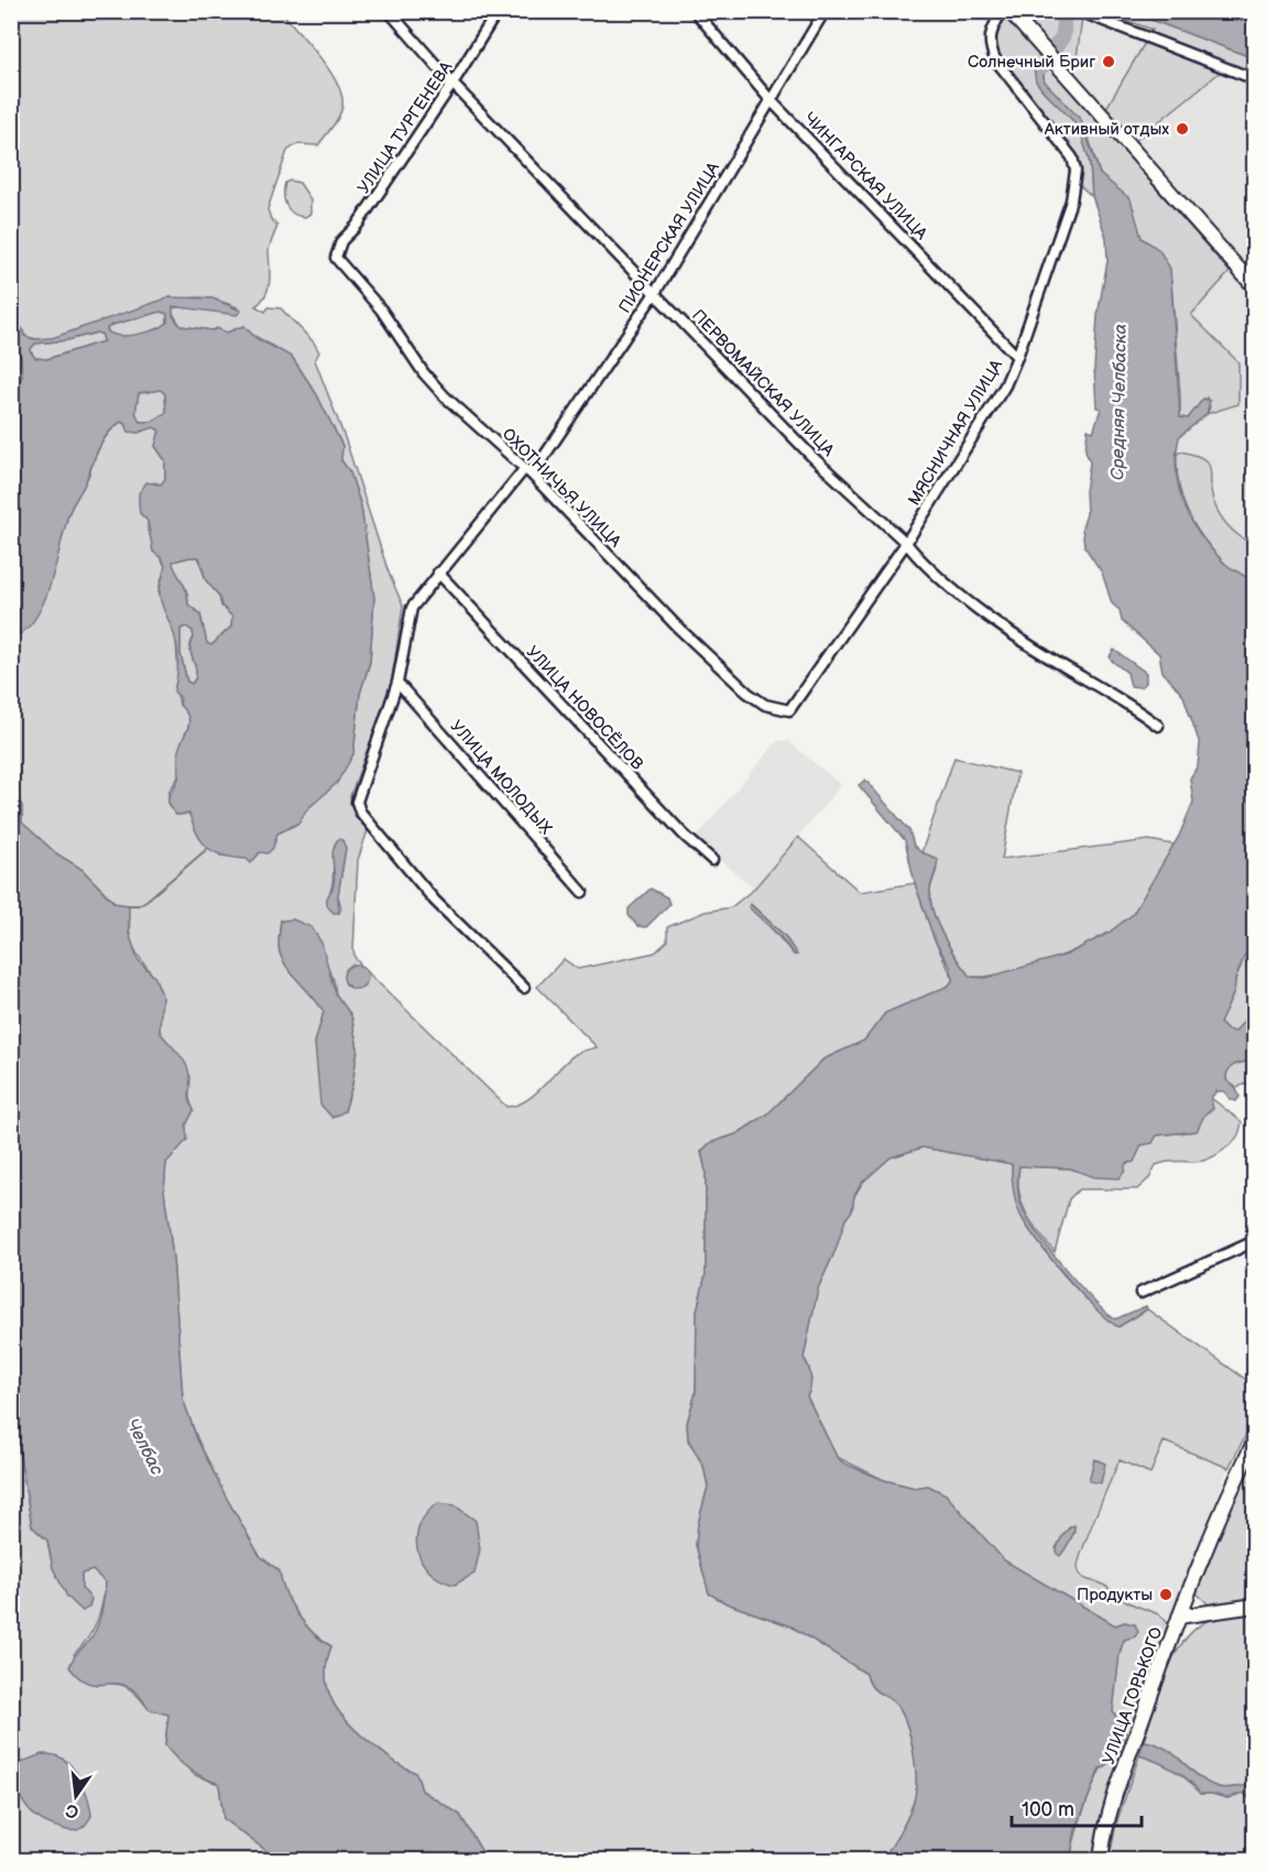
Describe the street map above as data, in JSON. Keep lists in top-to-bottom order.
{
  "streets": {
    "street": [
      "УЛИЦА ТУРГЕНЕВА",
      "ЧИНГАРСКАЯ УЛИЦА",
      "ПИОНЕРСКАЯ УЛИЦА",
      "ПЕРВОМАЙСКАЯ УЛИЦА",
      "МЯСНИЧНАЯ УЛИЦА",
      "ОХОТНИЧЬЯ УЛИЦА",
      "УЛИЦА НОВОСЁЛОВ",
      "УЛИЦА МОЛОДЫХ",
      "УЛИЦА ГОРЬКОГО"
    ]
  },
  "crossings": [
    ["УЛИЦА ТУРГЕНЕВА", "ПЕРВОМАЙСКАЯ УЛИЦА"],
    ["УЛИЦА ТУРГЕНЕВА", "ОХОТНИЧЬЯ УЛИЦА"],
    ["ЧИНГАРСКАЯ УЛИЦА", "ПИОНЕРСКАЯ УЛИЦА"],
    ["ЧИНГАРСКАЯ УЛИЦА", "МЯСНИЧНАЯ УЛИЦА"],
    ["ПИОНЕРСКАЯ УЛИЦА", "ПЕРВОМАЙСКАЯ УЛИЦА"],
    ["ПИОНЕРСКАЯ УЛИЦА", "ОХОТНИЧЬЯ УЛИЦА"],
    ["ПИОНЕРСКАЯ УЛИЦА", "УЛИЦА НОВОСЁЛОВ"],
    ["ПИОНЕРСКАЯ УЛИЦА", "УЛИЦА МОЛОДЫХ"],
    ["ПЕРВОМАЙСКАЯ УЛИЦА", "МЯСНИЧНАЯ УЛИЦА"],
    ["МЯСНИЧНАЯ УЛИЦА", "ОХОТНИЧЬЯ УЛИЦА"]
  ],
  "water": ["Средняя Челбаска", "Челбас"],
  "places": ["Солнечный Бриг", "Активный отдых", "Продукты"],
  "scale_bar": "100 m",
  "north": "bottom"
}
